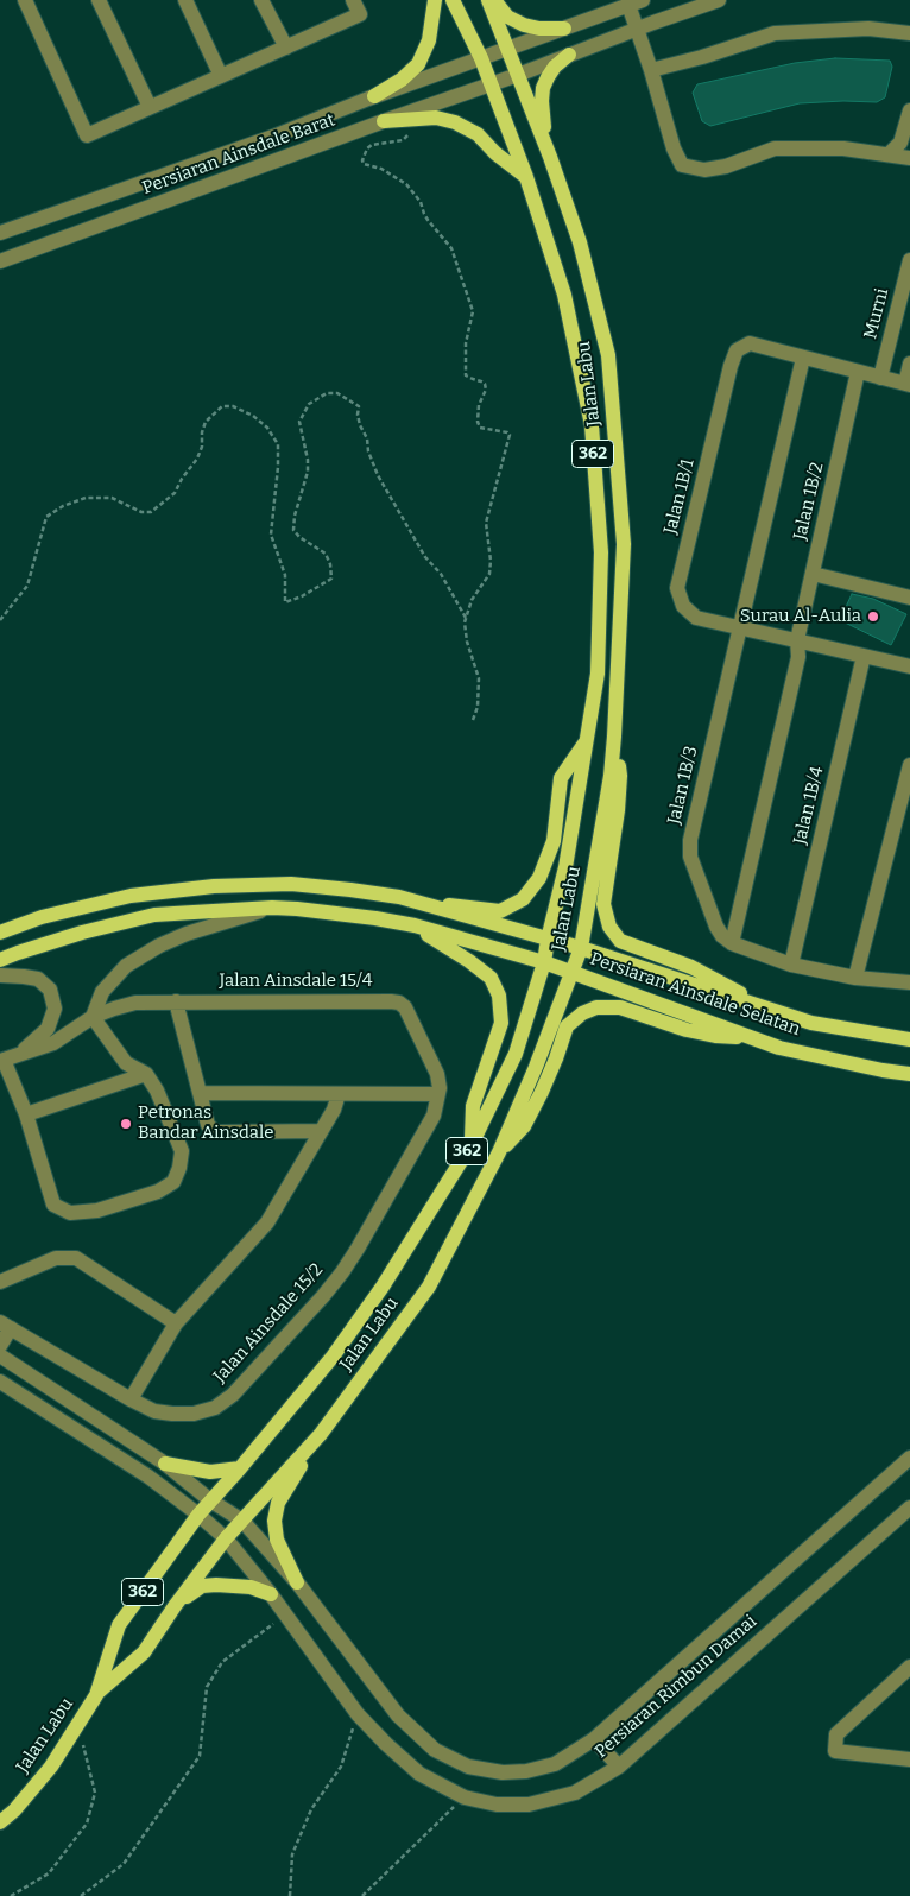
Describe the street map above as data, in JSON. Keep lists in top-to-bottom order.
{
  "streets": {
    "main road": ["Jalan Labu", "362", "Persiaran Ainsdale Selatan"],
    "street": [
      "Persiaran Ainsdale Barat",
      "Murni",
      "Jalan 1B/1",
      "Jalan 1B/2",
      "Jalan 1B/3",
      "Jalan 1B/4",
      "Jalan Ainsdale 15/4",
      "Jalan Ainsdale 15/2",
      "Persiaran Rimbun Damai"
    ]
  },
  "crossings": [
    ["Persiaran Ainsdale Barat", "Jalan Labu"],
    ["Jalan Labu", "Persiaran Ainsdale Selatan"],
    ["Jalan Labu", "Persiaran Rimbun Damai"],
    ["Jalan 1B/1", "Jalan 1B/2"],
    ["Jalan 1B/1", "Jalan 1B/3"],
    ["Jalan 1B/1", "Jalan 1B/4"],
    ["Jalan 1B/2", "Jalan 1B/3"],
    ["Jalan Ainsdale 15/4", "Jalan Ainsdale 15/2"]
  ],
  "places": ["Surau Al-Aulia", "Petronas Bandar Ainsdale"]
}
